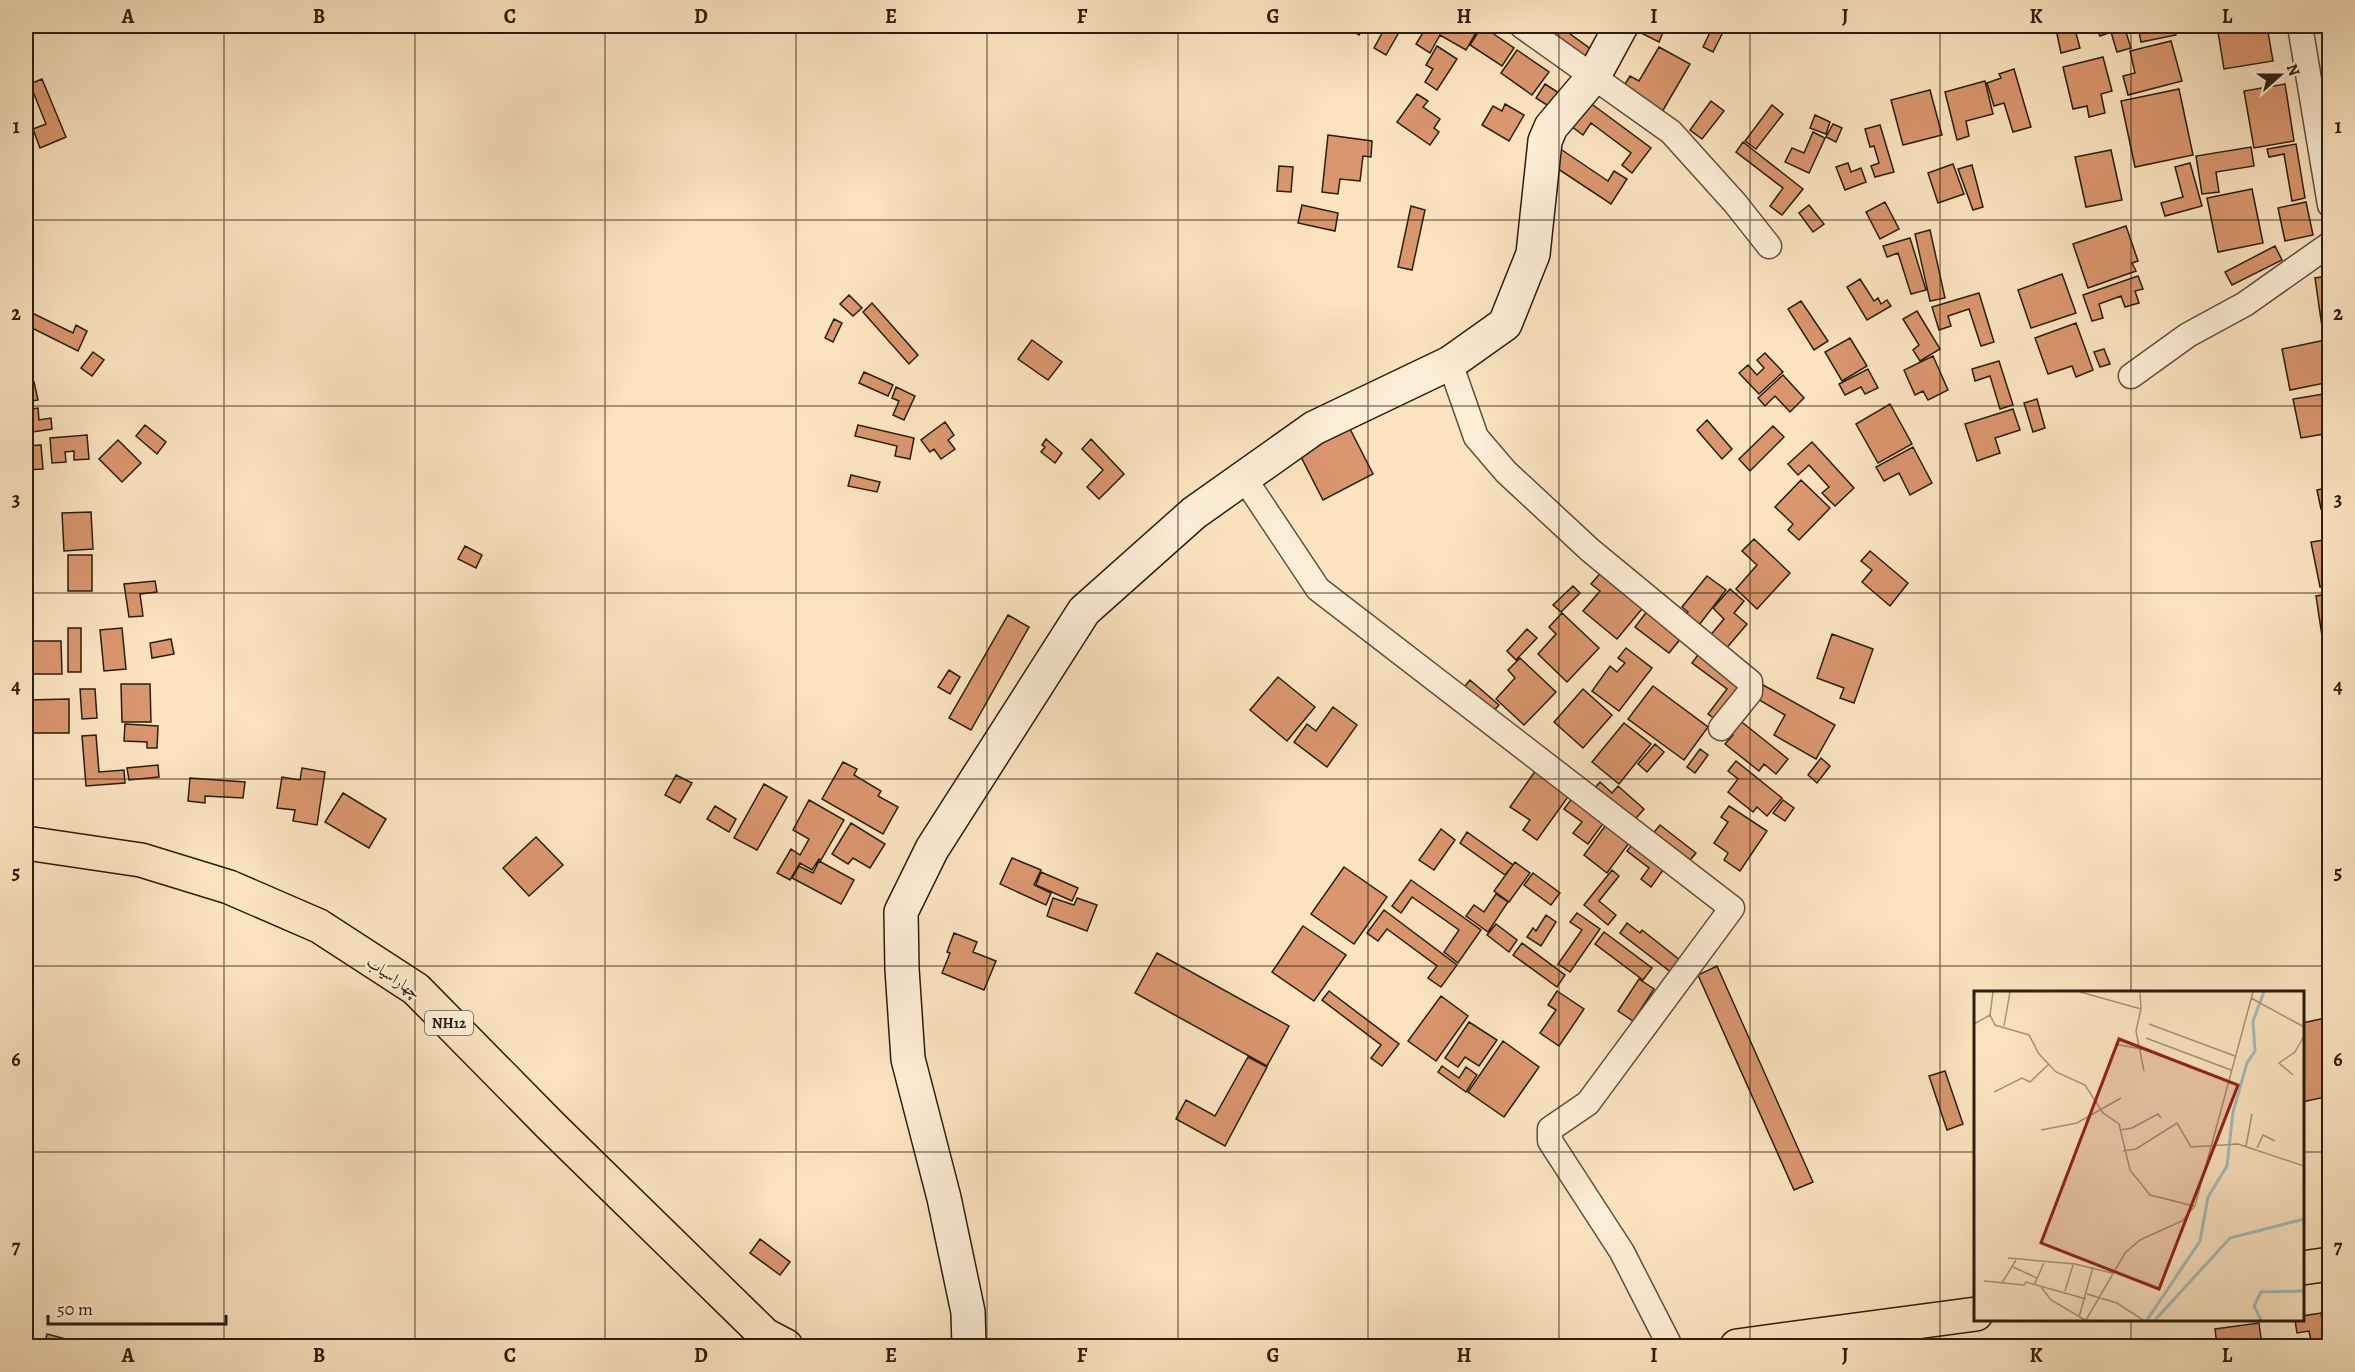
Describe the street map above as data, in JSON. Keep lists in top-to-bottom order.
{
  "streets": {
    "highway": ["چهاراسیاب", "NH12"]
  },
  "scale_bar": "50 m",
  "north": "right",
  "grid": {
    "columns": [
      "A",
      "B",
      "C",
      "D",
      "E",
      "F",
      "G",
      "H",
      "I",
      "J",
      "K",
      "L"
    ],
    "rows": [
      "1",
      "2",
      "3",
      "4",
      "5",
      "6",
      "7"
    ]
  }
}
